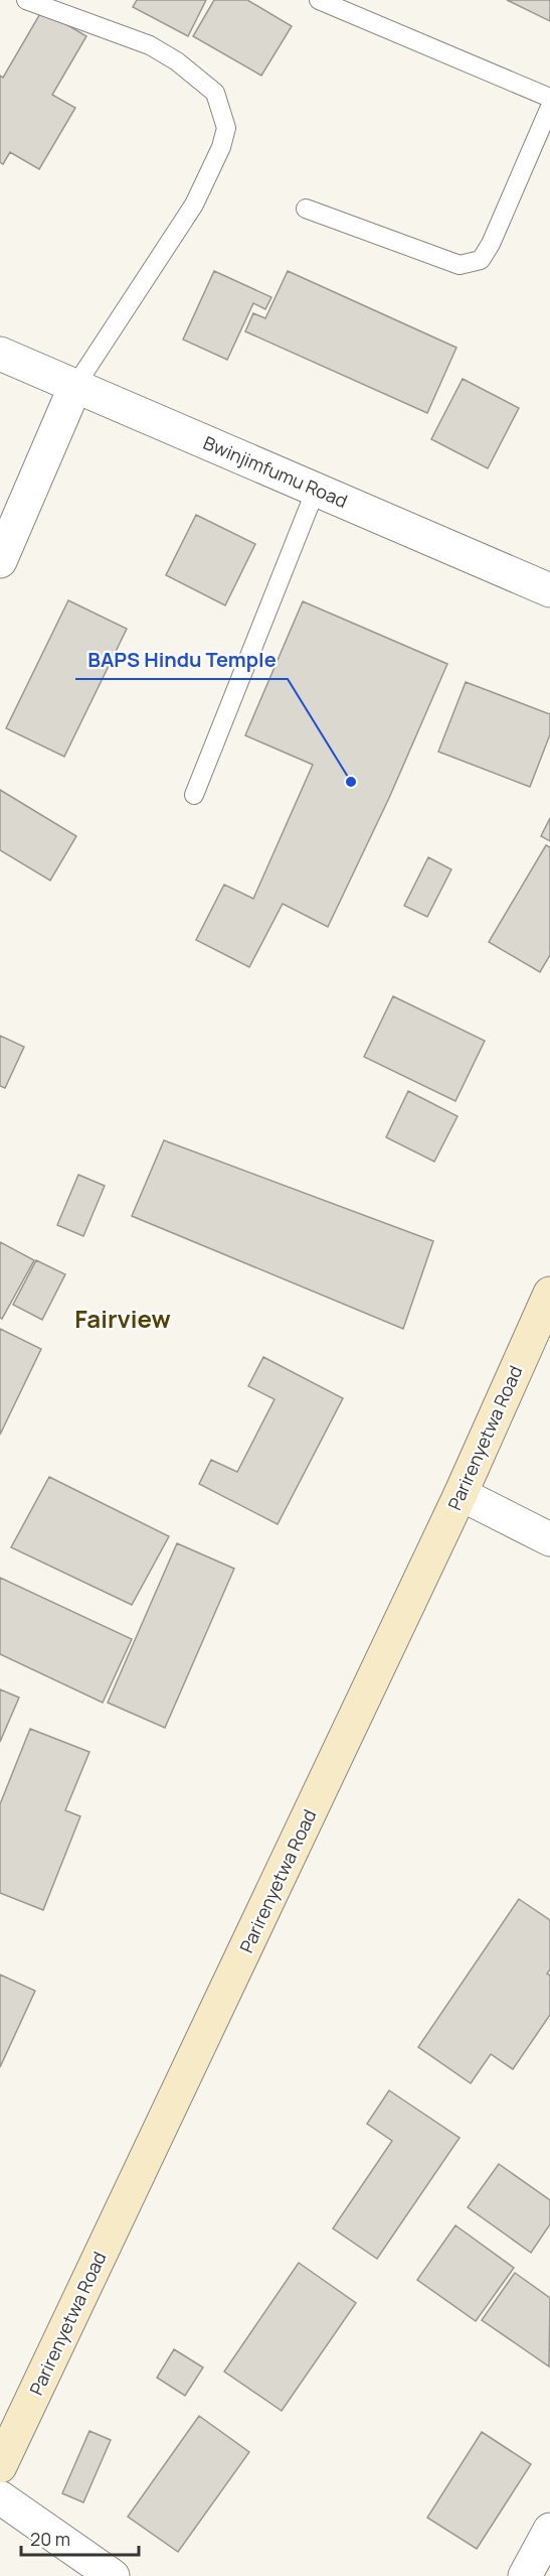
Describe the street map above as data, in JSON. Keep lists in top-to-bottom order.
{
  "streets": {
    "main road": ["Parirenyetwa Road"],
    "street": ["Bwinjimfumu Road"]
  },
  "districts": ["Fairview"],
  "places": ["BAPS Hindu Temple"],
  "scale_bar": "20 m"
}
